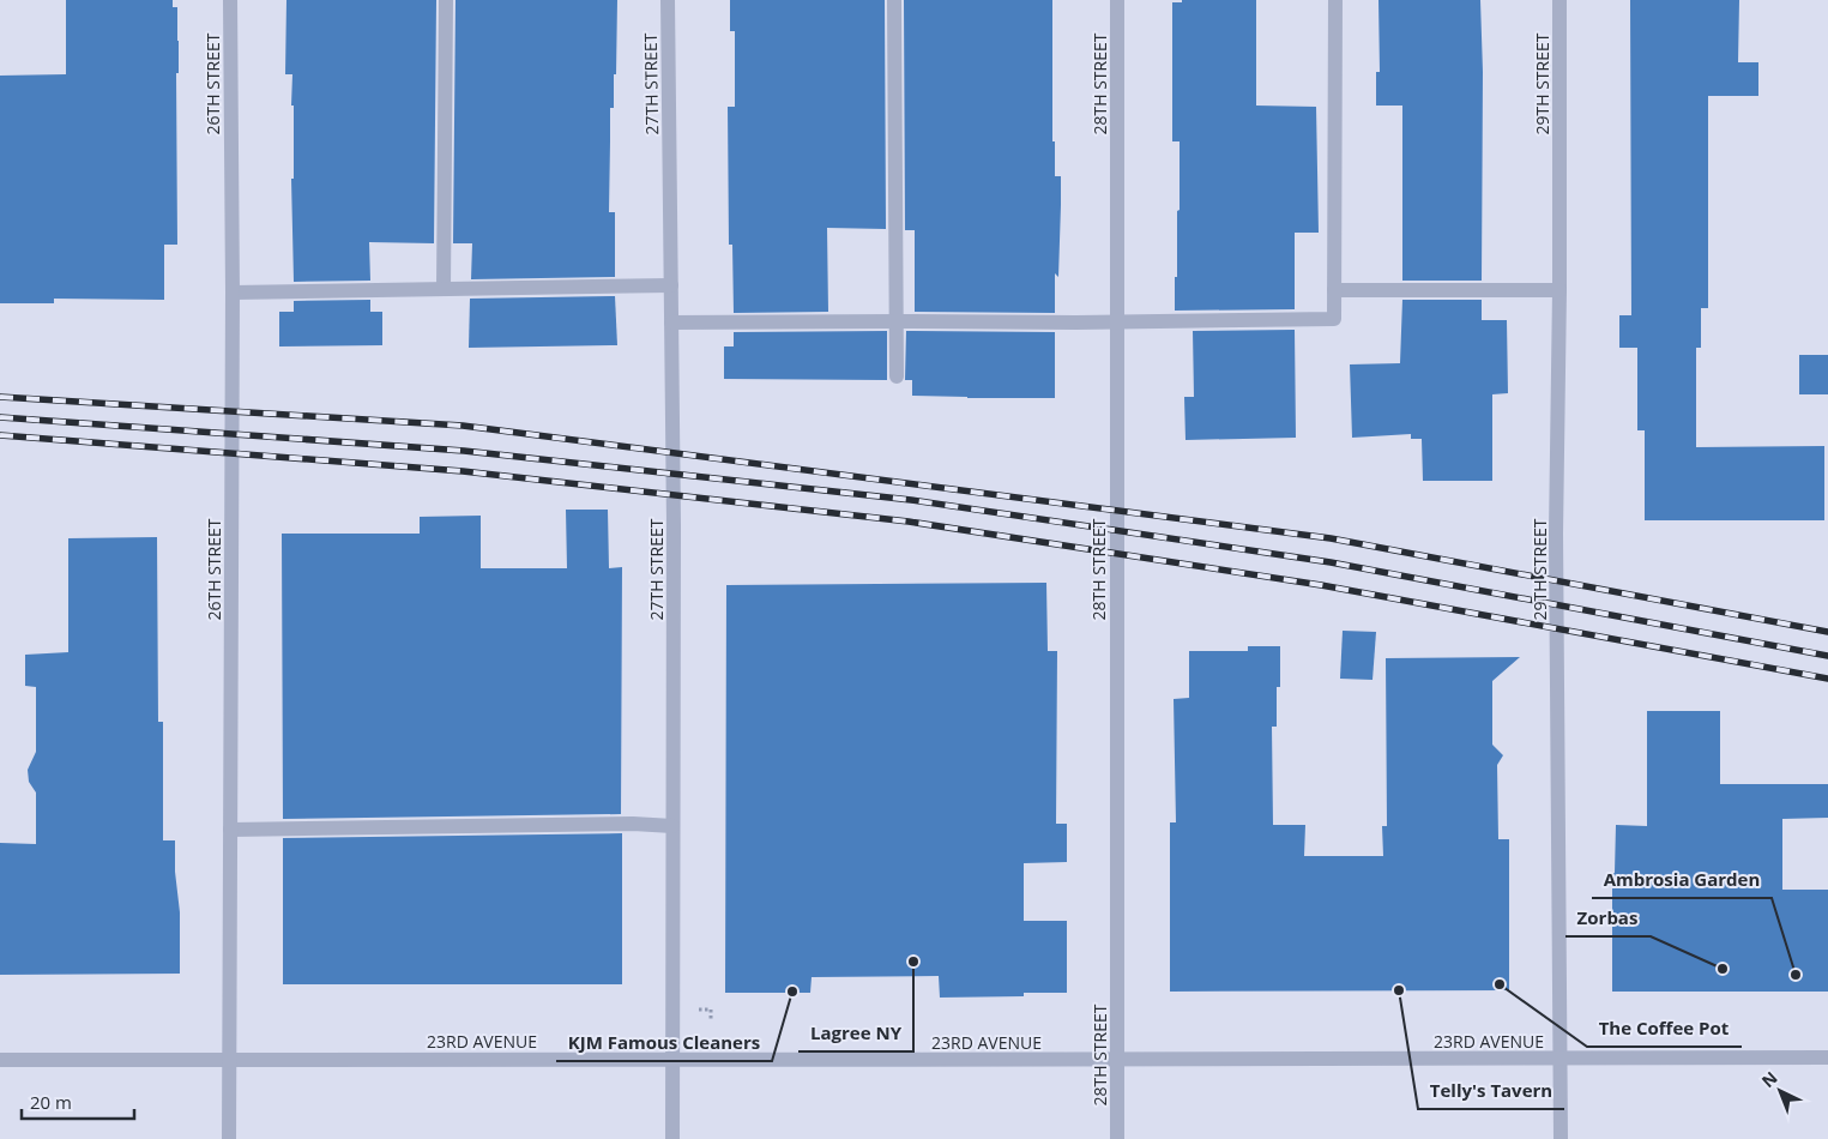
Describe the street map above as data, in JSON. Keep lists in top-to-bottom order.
{
  "streets": {
    "street": [
      "26TH STREET",
      "27TH STREET",
      "28TH STREET",
      "29TH STREET",
      "23RD AVENUE"
    ]
  },
  "crossings": [
    ["26TH STREET", "23RD AVENUE"],
    ["27TH STREET", "23RD AVENUE"],
    ["28TH STREET", "23RD AVENUE"],
    ["29TH STREET", "23RD AVENUE"]
  ],
  "places": [
    "Lagree NY",
    "Zorbas",
    "Ambrosia Garden",
    "The Coffee Pot",
    "Telly's Tavern",
    "KJM Famous Cleaners"
  ],
  "scale_bar": "20 m",
  "north": "top left"
}
